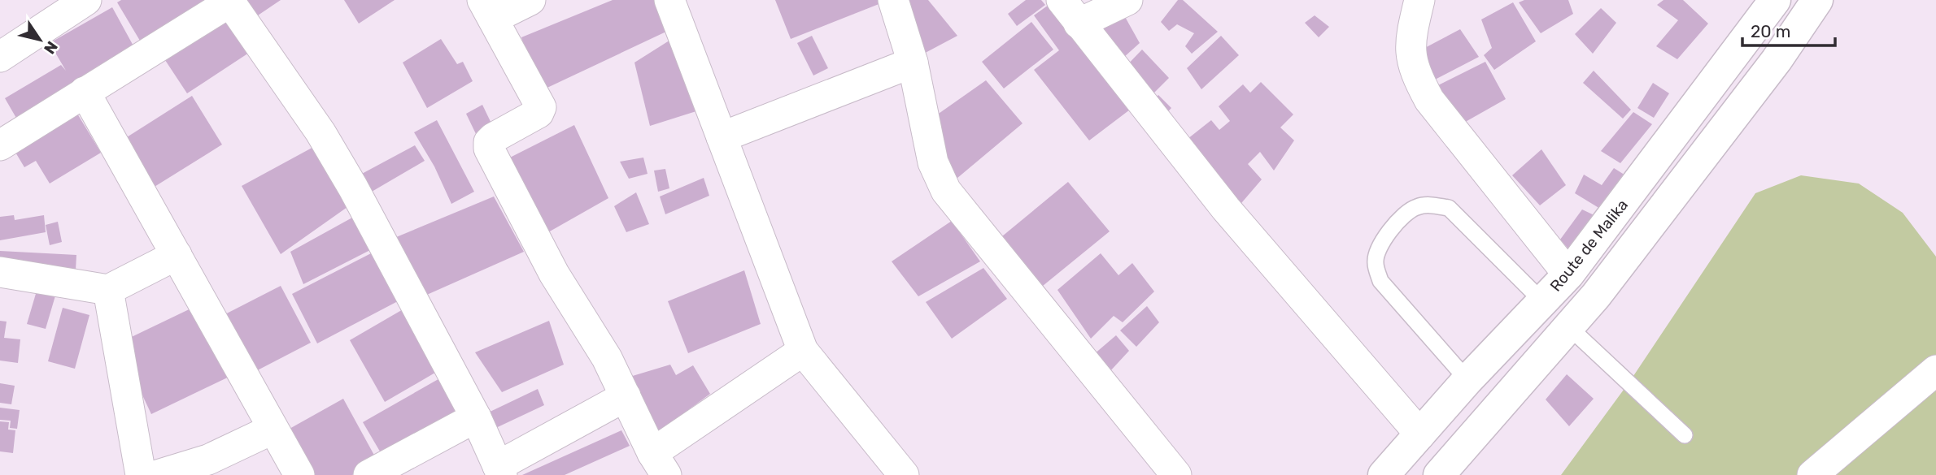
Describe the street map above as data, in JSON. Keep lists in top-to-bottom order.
{
  "streets": {
    "main road": ["Route de Malika"]
  },
  "scale_bar": "20 m",
  "north": "bottom right"
}
